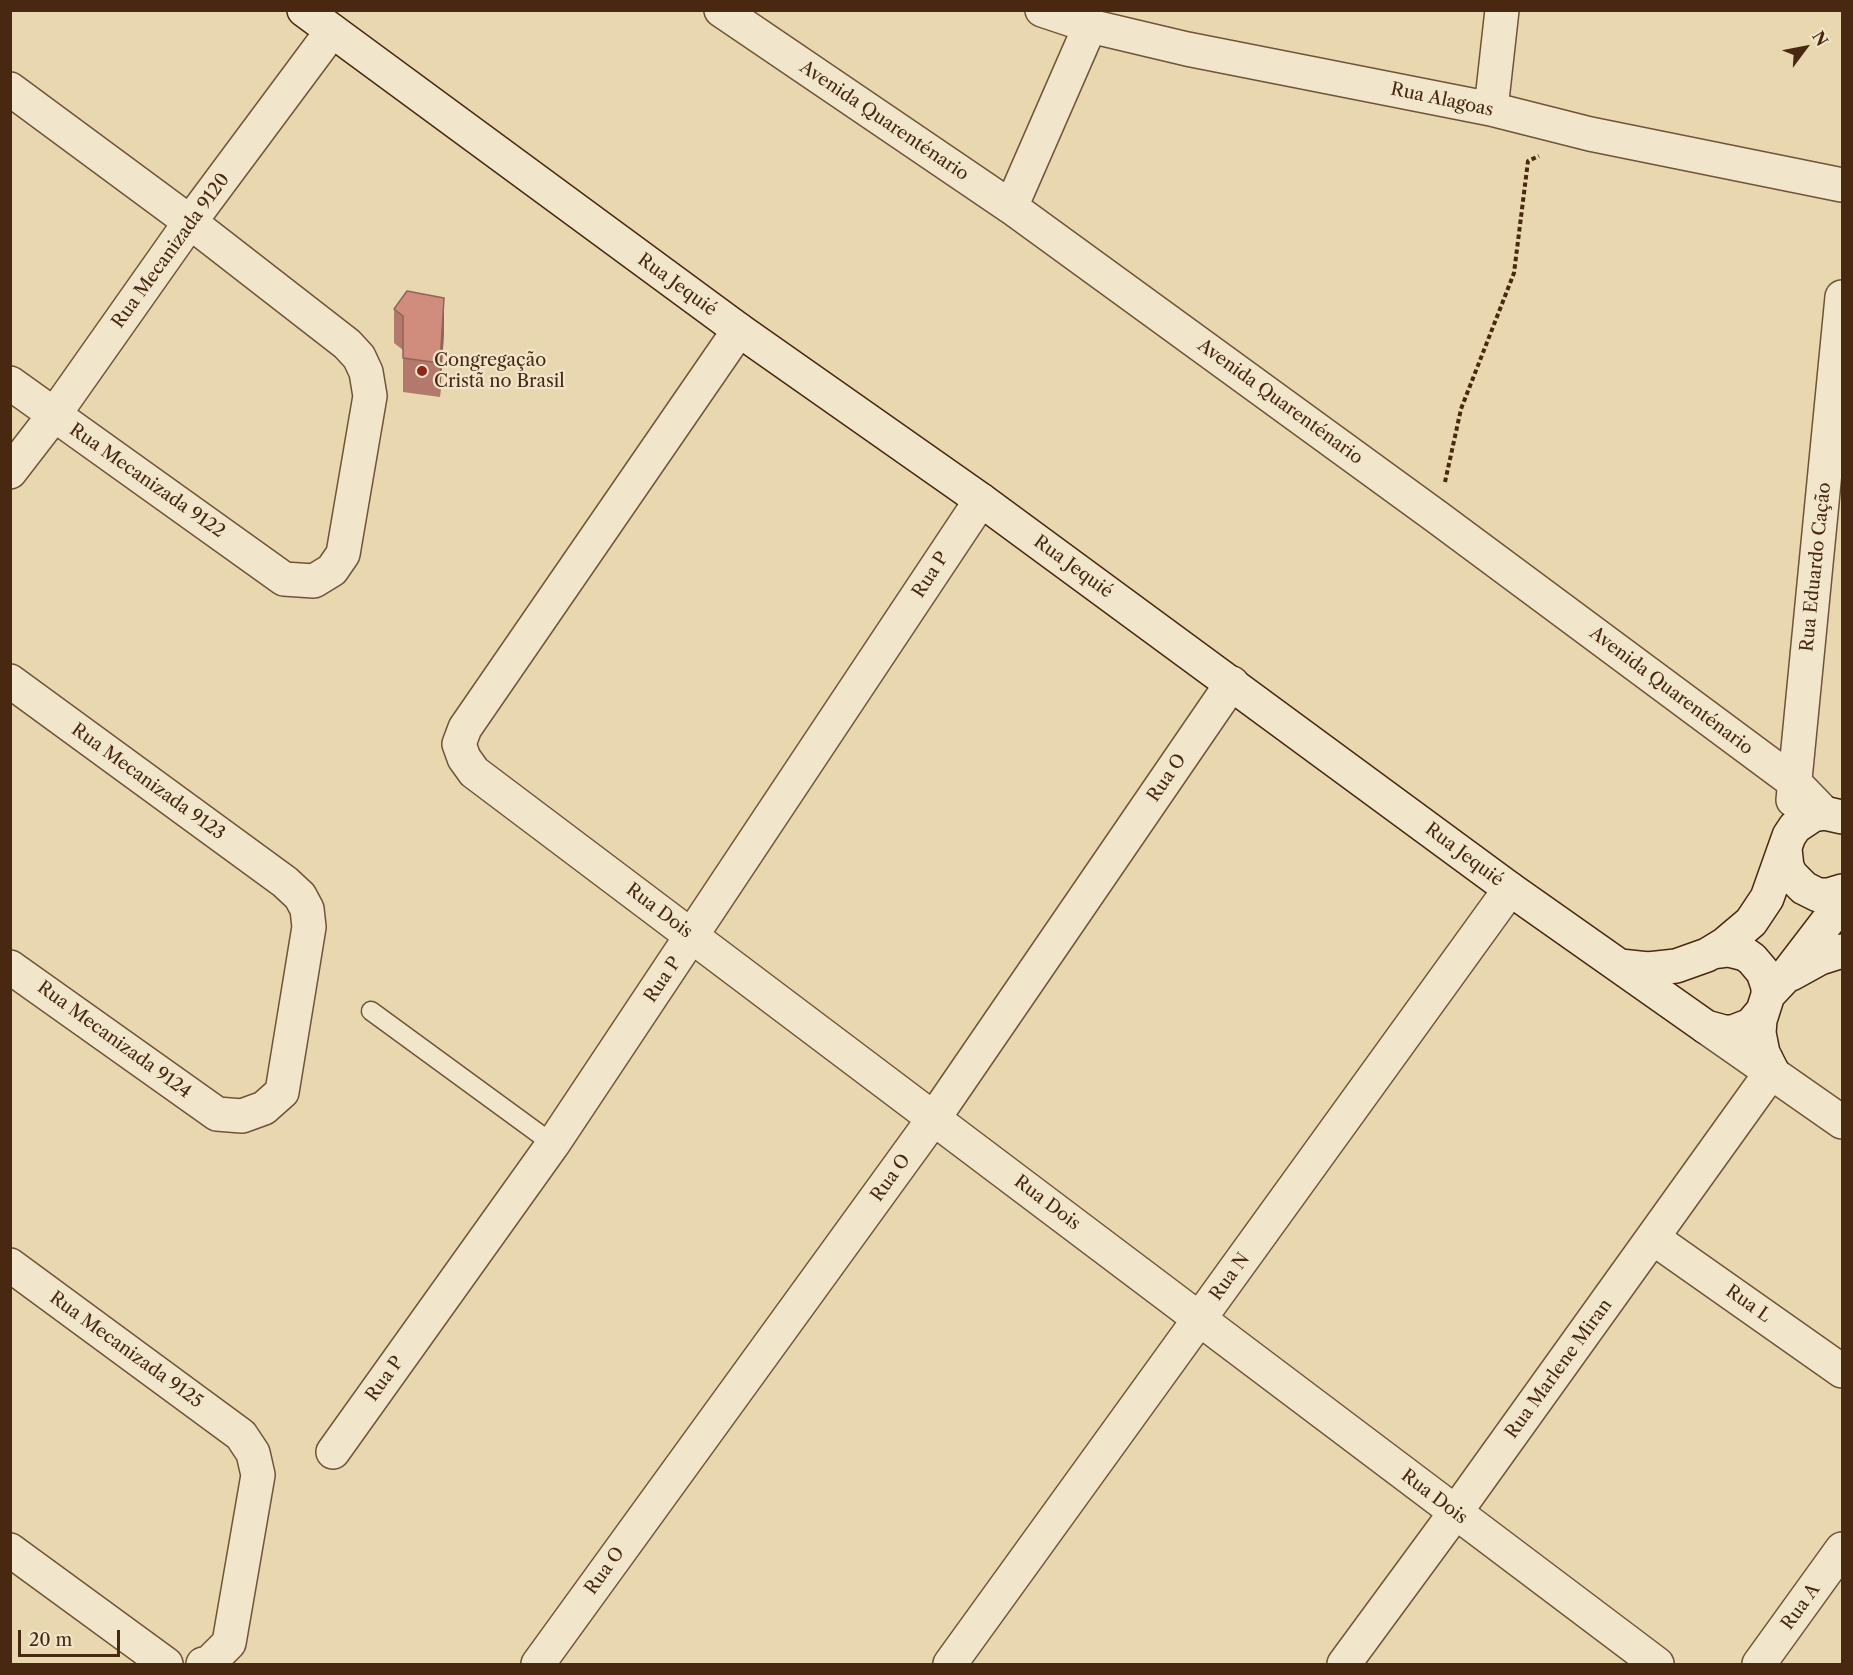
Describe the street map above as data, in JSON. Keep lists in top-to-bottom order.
{
  "streets": {
    "street": [
      "Rua Alagoas",
      "Avenida Quarenténario",
      "Rua Mecanizada 9120",
      "Rua Jequié",
      "Rua Mecanizada 9122",
      "Rua Eduardo Cação",
      "Rua P",
      "Rua O",
      "Rua Mecanizada 9123",
      "Rua Dois",
      "Rua Mecanizada 9124",
      "Rua N",
      "Rua L",
      "Rua Mecanizada 9125",
      "Rua Marlene Miran",
      "Rua A"
    ]
  },
  "crossings": [
    ["Avenida Quarenténario", "Rua Eduardo Cação"],
    ["Rua Mecanizada 9120", "Rua Jequié"],
    ["Rua Mecanizada 9120", "Rua Mecanizada 9122"],
    ["Rua Jequié", "Rua P"],
    ["Rua Jequié", "Rua O"],
    ["Rua Jequié", "Rua Dois"],
    ["Rua Jequié", "Rua N"],
    ["Rua Jequié", "Rua Marlene Miran"],
    ["Rua P", "Rua Dois"],
    ["Rua O", "Rua Dois"],
    ["Rua Mecanizada 9123", "Rua Mecanizada 9124"],
    ["Rua Dois", "Rua N"],
    ["Rua Dois", "Rua Marlene Miran"],
    ["Rua L", "Rua Marlene Miran"]
  ],
  "places": ["Congregação Cristã no Brasil"],
  "scale_bar": "20 m",
  "north": "top right"
}
